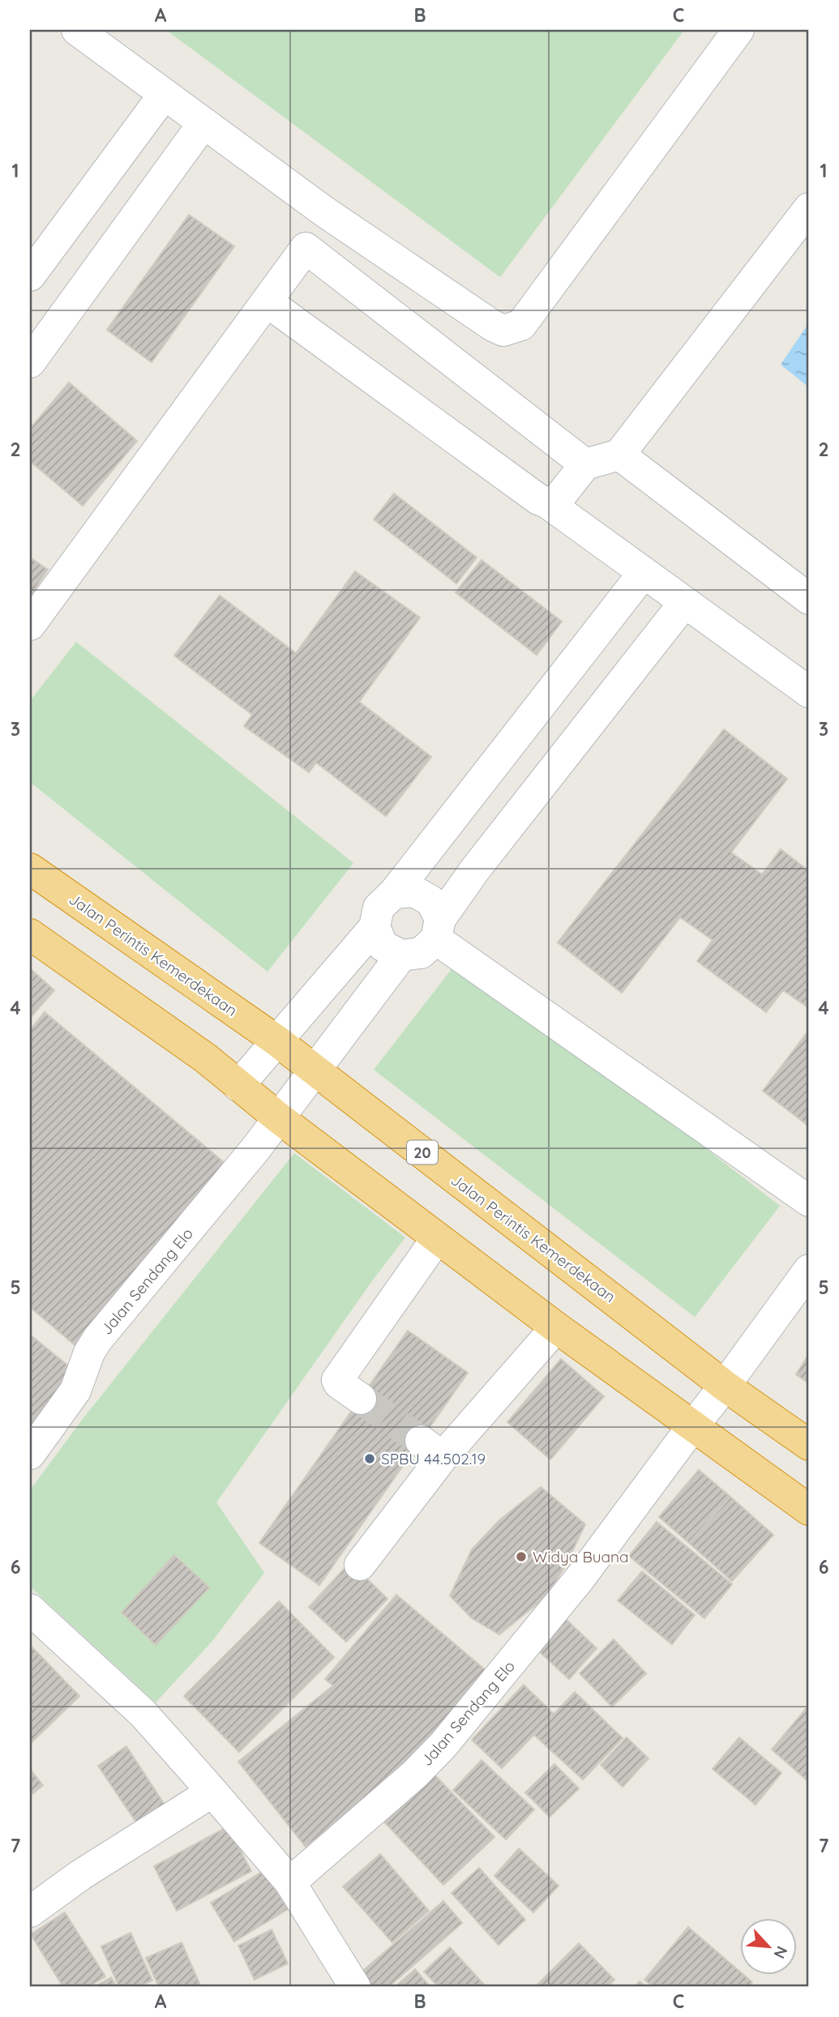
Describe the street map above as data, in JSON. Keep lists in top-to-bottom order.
{
  "streets": {
    "highway": ["Jalan Perintis Kemerdekaan", "20"],
    "street": ["Jalan Sendang Elo"]
  },
  "places": ["SPBU 44.502.19", "Widya Buana"],
  "north": "bottom right",
  "grid": {
    "columns": ["A", "B", "C"],
    "rows": [
      "1",
      "2",
      "3",
      "4",
      "5",
      "6",
      "7"
    ]
  }
}
